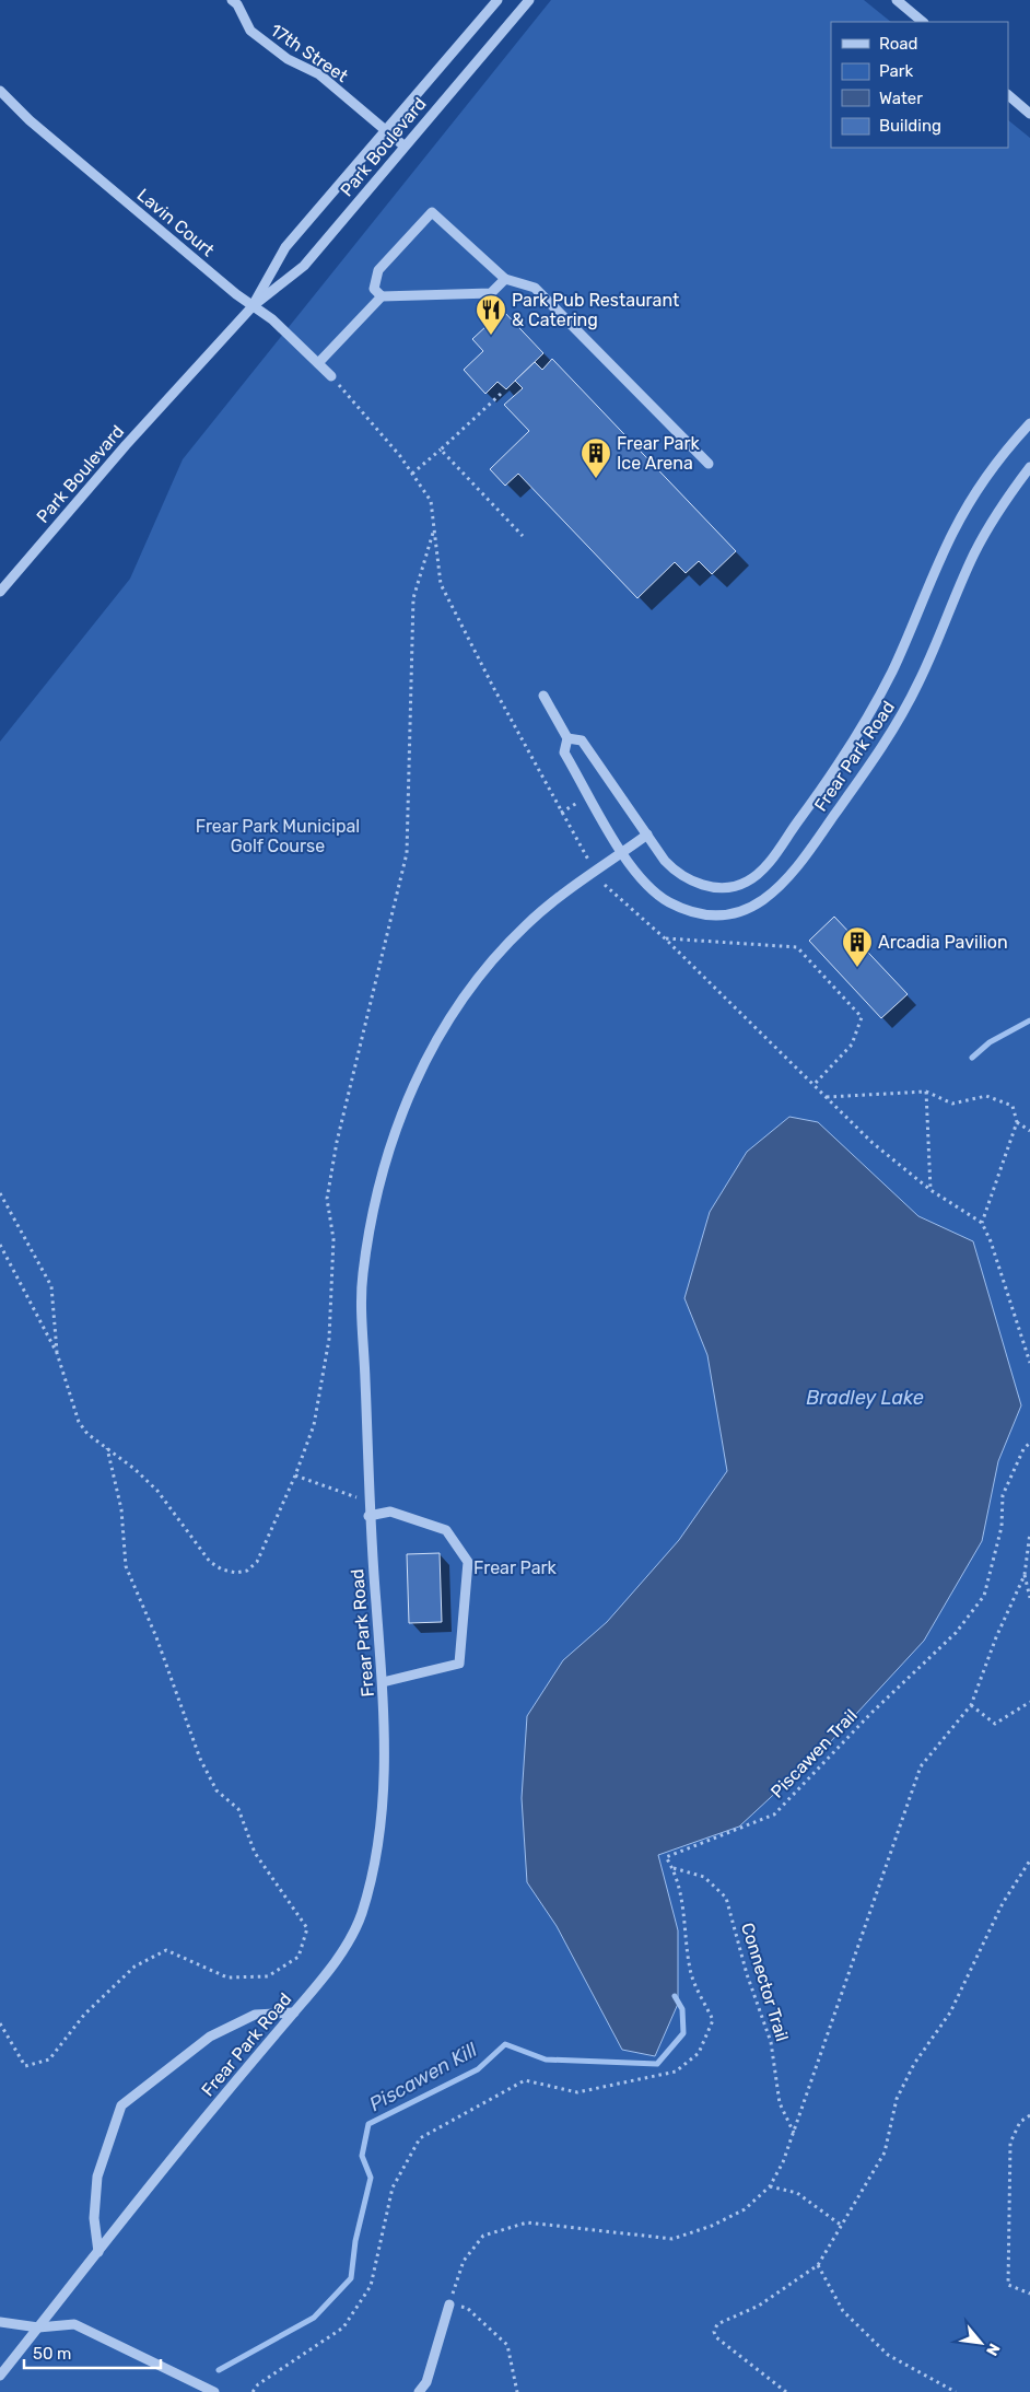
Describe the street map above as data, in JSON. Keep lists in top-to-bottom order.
{
  "streets": {
    "street": [
      "17th Street",
      "Park Boulevard",
      "Lavin Court",
      "Frear Park Road"
    ],
    "path": ["Piscawen Trail", "Connector Trail"]
  },
  "crossings": [
    ["17th Street", "Park Boulevard"],
    ["Park Boulevard", "Lavin Court"],
    ["Piscawen Trail", "Connector Trail"]
  ],
  "water": ["Bradley Lake", "Piscawen Kill"],
  "parks": ["Frear Park Municipal Golf Course", "Frear Park"],
  "places": {
    "restaurant": ["Park Pub Restaurant & Catering"],
    "building": ["Frear Park Ice Arena", "Arcadia Pavilion"]
  },
  "legend": [
    "Road",
    "Park",
    "Water",
    "Building"
  ],
  "scale_bar": "50 m",
  "north": "bottom right"
}
